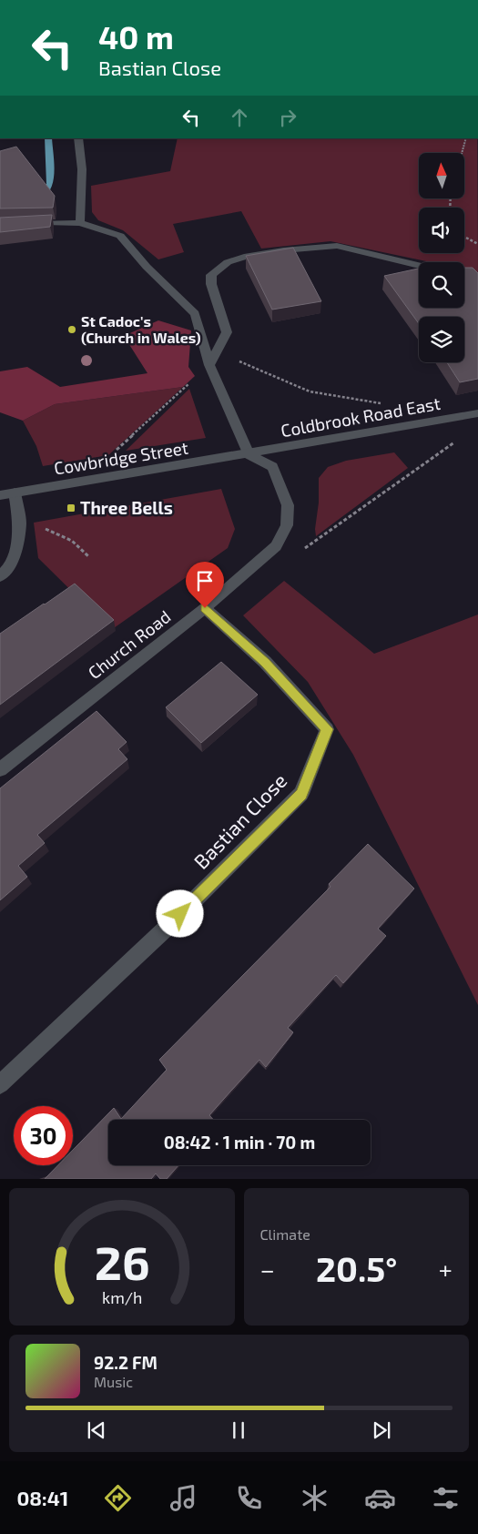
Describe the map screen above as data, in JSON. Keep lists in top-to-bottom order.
{
  "streets": {
    "street": [
      "Coldbrook Road East",
      "Cowbridge Street",
      "Church Road",
      "Bastian Close"
    ]
  },
  "crossings": [
    ["Coldbrook Road East", "Cowbridge Street"],
    ["Coldbrook Road East", "Church Road"],
    ["Cowbridge Street", "Church Road"],
    ["Church Road", "Bastian Close"]
  ],
  "places": {
    "other": ["St Cadoc's (Church in Wales)"],
    "transit": ["Three Bells"]
  },
  "north": "top",
  "page": {
    "turn": ["40 m", "Bastian Close"],
    "limit": "30",
    "trip": "08:42 · 1 min · 70 m",
    "tile": "Climate",
    "heat": ["−", "20.5°", "+"],
    "song": ["92.2 FM", "Music"],
    "tabs": "08:41",
    "gauge": ["26", "km/h"]
  }
}
